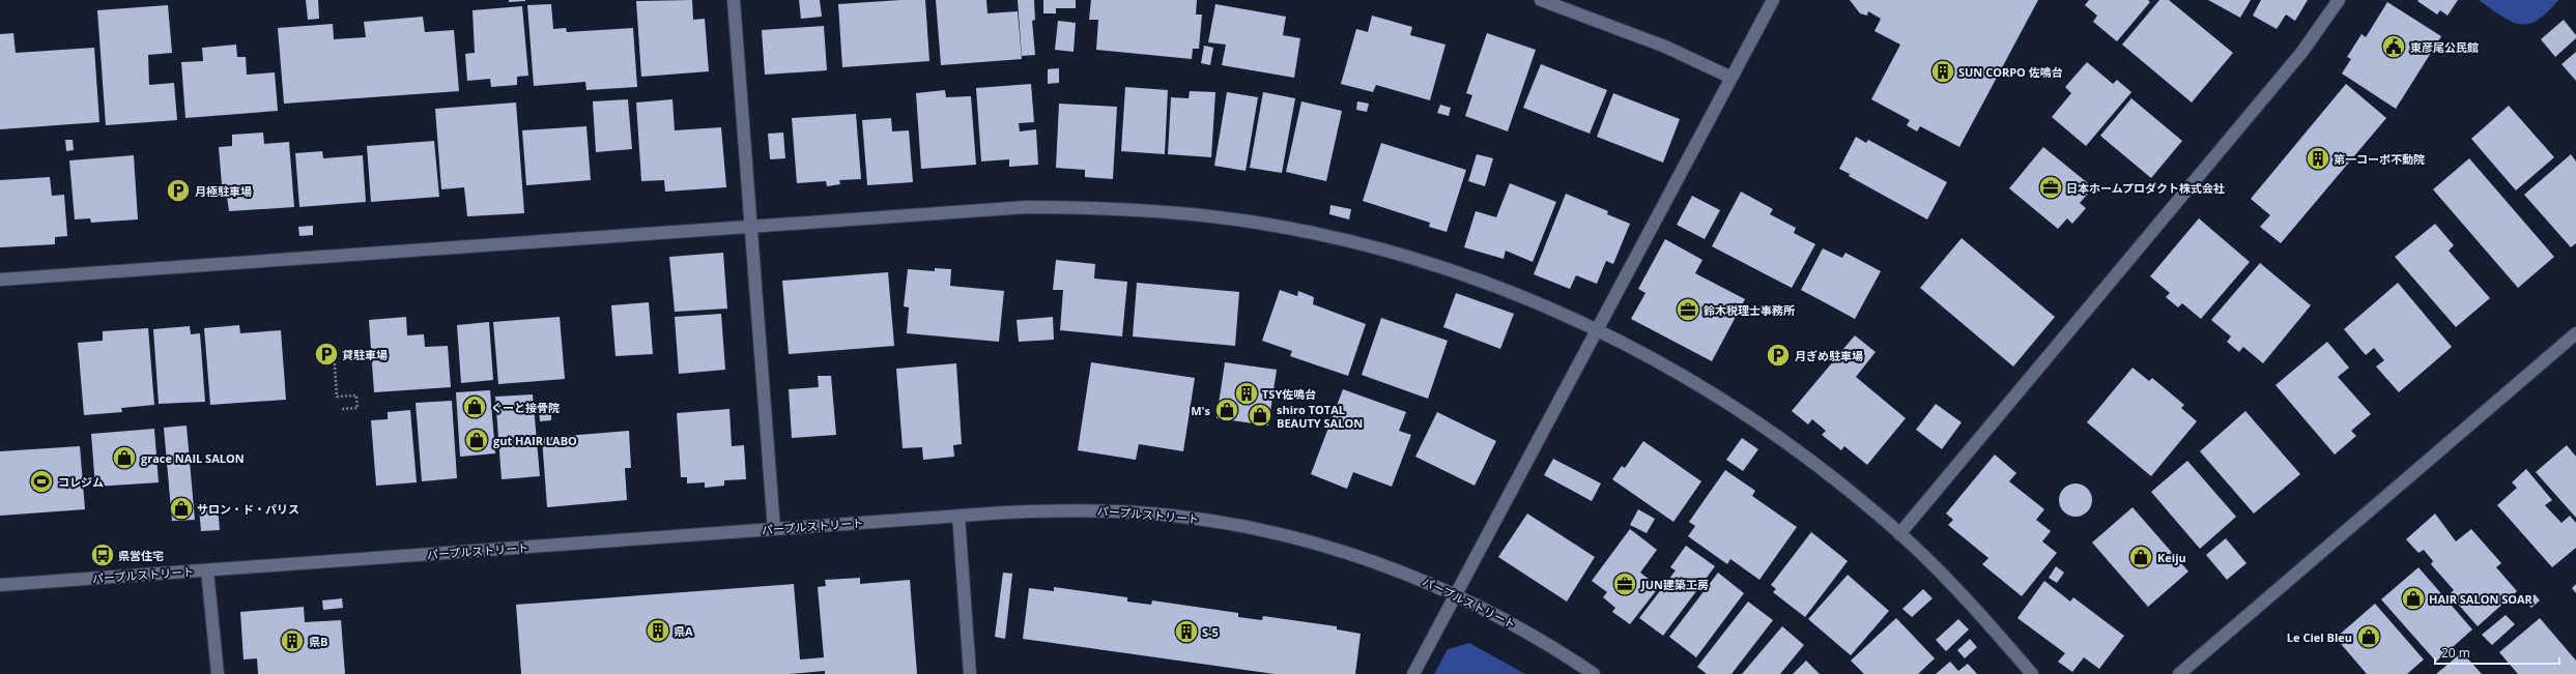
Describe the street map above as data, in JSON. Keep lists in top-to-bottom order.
{
  "streets": {
    "street": ["パープルストリート"]
  },
  "places": {
    "public building": ["東彦尾公民館"],
    "building": [
      "SUN CORPO 佐鳴台",
      "第一コーポ不動院",
      "TSY佐鳴台",
      "県A",
      "S-5",
      "県B"
    ],
    "office": ["日本ホームプロダクト株式会社", "鈴木税理士事務所", "JUN建築工房"],
    "parking": ["月極駐車場", "貸駐車場", "月ぎめ駐車場"],
    "shop": [
      "ぐーと接骨院",
      "M's",
      "shiro TOTAL BEAUTY SALON",
      "gut HAIR LABO",
      "grace NAIL SALON",
      "サロン・ド・パリス",
      "Keiju",
      "HAIR SALON SOAR",
      "Le Ciel Bleu"
    ],
    "sports": ["コレジム"],
    "bus stop": ["県営住宅"]
  },
  "scale_bar": "20 m"
}
